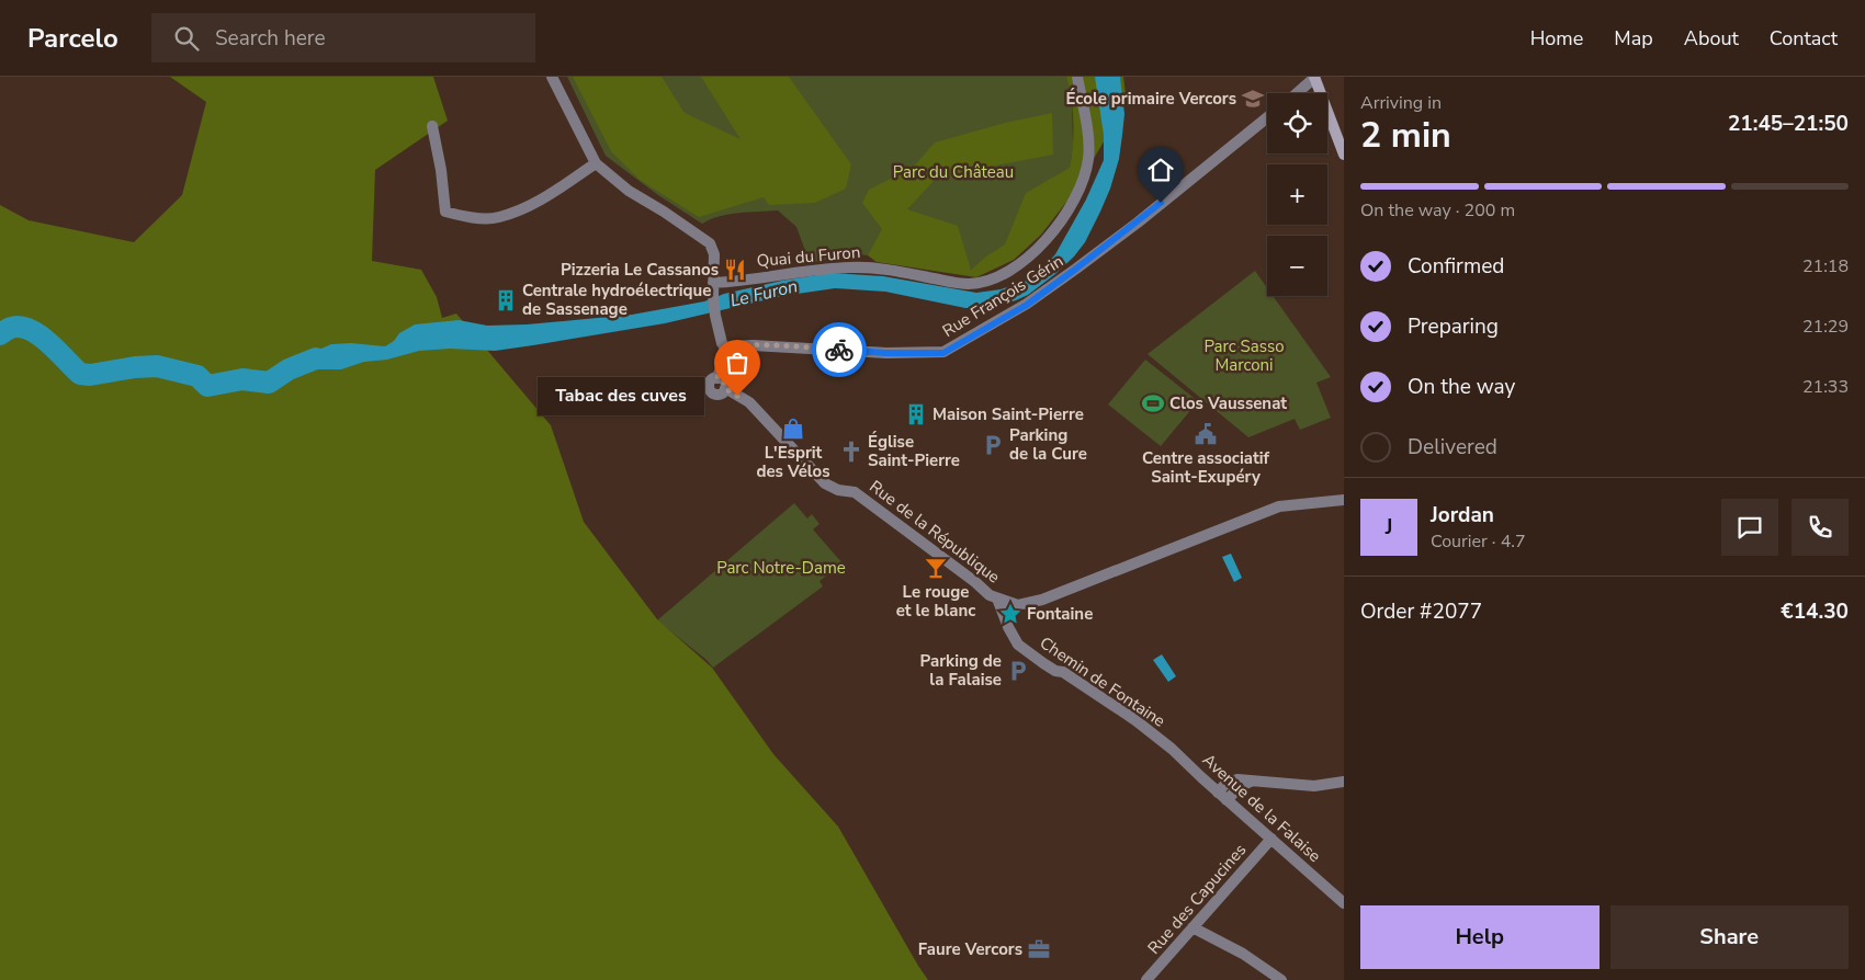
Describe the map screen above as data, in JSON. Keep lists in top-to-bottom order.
{
  "streets": {
    "street": [
      "Quai du Furon",
      "Rue François Gérin",
      "Rue de la République",
      "Chemin de Fontaine",
      "Avenue de la Falaise",
      "Rue des Capucines"
    ]
  },
  "crossings": [
    ["Rue François Gérin", "Rue de la République"],
    ["Rue de la République", "Chemin de Fontaine"],
    ["Chemin de Fontaine", "Avenue de la Falaise"],
    ["Avenue de la Falaise", "Rue des Capucines"]
  ],
  "water": ["Le Furon"],
  "parks": ["Parc du Château", "Parc Sasso Marconi", "Parc Notre-Dame"],
  "places": {
    "school or university": ["École primaire Vercors"],
    "restaurant": ["Pizzeria Le Cassanos"],
    "building": ["Centrale hydroélectrique de Sassenage", "Maison Saint-Pierre"],
    "other": ["Tabac des cuves"],
    "sports": ["Clos Vaussenat"],
    "shop": ["L'Esprit des Vélos"],
    "public building": ["Centre associatif Saint-Exupéry"],
    "parking": ["Parking de la Cure", "Parking de la Falaise"],
    "church": ["Église Saint-Pierre"],
    "bar": ["Le rouge et le blanc"],
    "place": ["Fontaine"],
    "office": ["Faure Vercors"]
  },
  "page": {
    "header": "Parcelo",
    "search": "Search here",
    "nav": [
      "Home",
      "Map",
      "About",
      "Contact"
    ],
    "heading": ["2 min", "Arriving in", "21:45–21:50"],
    "panel": [
      "Jordan",
      "Courier · 4.7",
      "Order #2077",
      "€14.30"
    ],
    "map_buttons": ["+", "−"],
    "bar": "On the way · 200 m",
    "list": [
      ["Confirmed", "21:18"],
      ["Preparing", "21:29"],
      ["On the way", "21:33"],
      "Delivered"
    ],
    "bubble": "Tabac des cuves",
    "round": "J",
    "buttons": ["Help", "Share"]
  }
}
